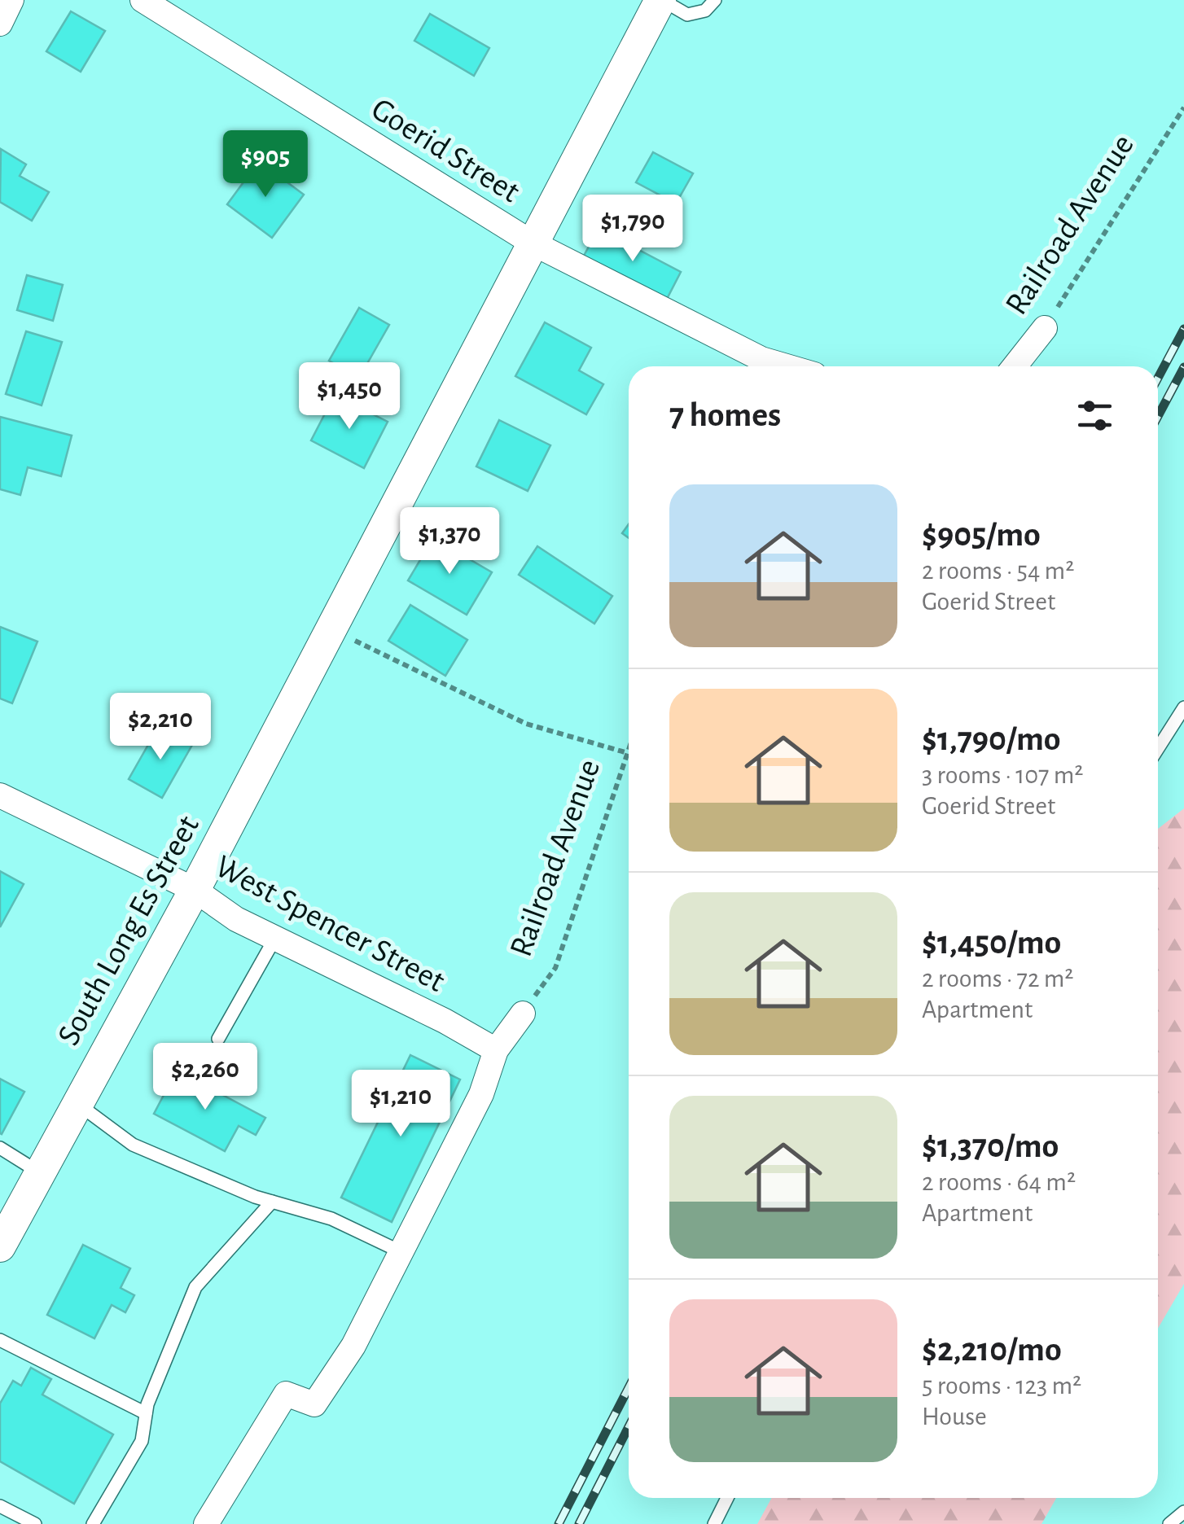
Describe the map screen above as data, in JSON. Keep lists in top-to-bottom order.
{
  "streets": {
    "street": [
      "Goerid Street",
      "Railroad Avenue",
      "West Spencer Street",
      "South Long Es Street"
    ]
  },
  "crossings": [
    ["Goerid Street", "South Long Es Street"],
    ["West Spencer Street", "South Long Es Street"]
  ],
  "page": {
    "price": [
      "$905",
      "$1,790",
      "$1,450",
      "$1,370",
      "$2,210",
      "$2,260",
      "$1,210"
    ],
    "heading": "7 homes",
    "list": [
      {
        "name": "$905/mo",
        "note": "2 rooms · 54 m² · Goerid Street"
      },
      {
        "name": "$1,790/mo",
        "note": "3 rooms · 107 m² · Goerid Street"
      },
      {
        "name": "$1,450/mo",
        "note": "2 rooms · 72 m² · Apartment"
      },
      {
        "name": "$1,370/mo",
        "note": "2 rooms · 64 m² · Apartment"
      },
      {
        "name": "$2,210/mo",
        "note": "5 rooms · 123 m² · House"
      }
    ]
  }
}
